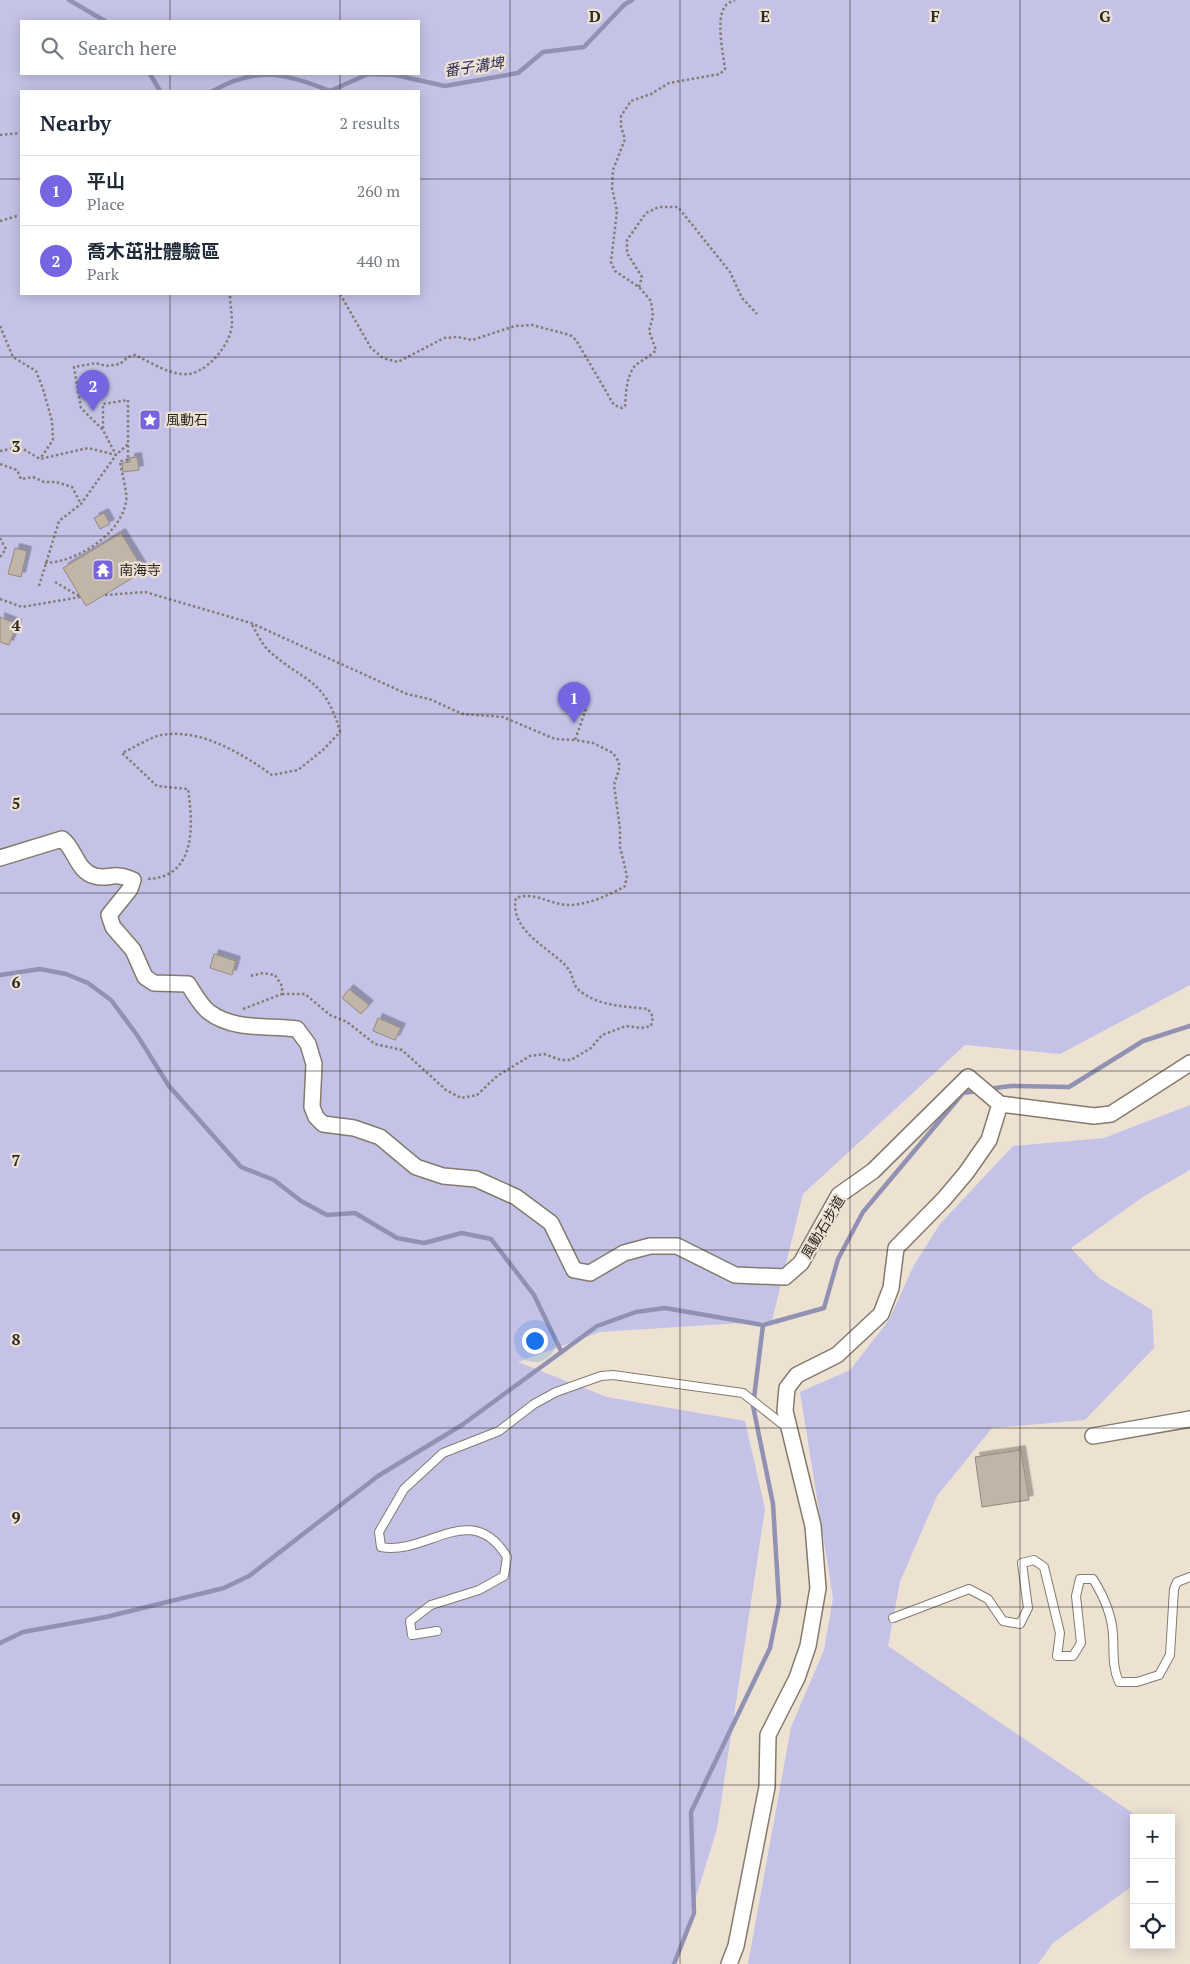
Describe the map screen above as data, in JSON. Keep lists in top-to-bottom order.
{
  "streets": {
    "street": ["風動石步道"]
  },
  "water": ["番子溝埤"],
  "places": {
    "place": ["風動石"],
    "temple": ["南海寺"]
  },
  "page": {
    "search": "Search here",
    "heading": ["Nearby", "2 results"],
    "list": [
      {
        "mark": "1",
        "name": "平山",
        "note": "Place",
        "value": "260 m"
      },
      {
        "mark": "2",
        "name": "喬木茁壯體驗區",
        "note": "Park",
        "value": "440 m"
      }
    ],
    "pins": ["2", "1"],
    "map_buttons": ["+", "−"]
  },
  "grid": {
    "columns": [
      "D",
      "E",
      "F",
      "G"
    ],
    "rows": [
      "3",
      "4",
      "5",
      "6",
      "7",
      "8",
      "9"
    ]
  }
}
